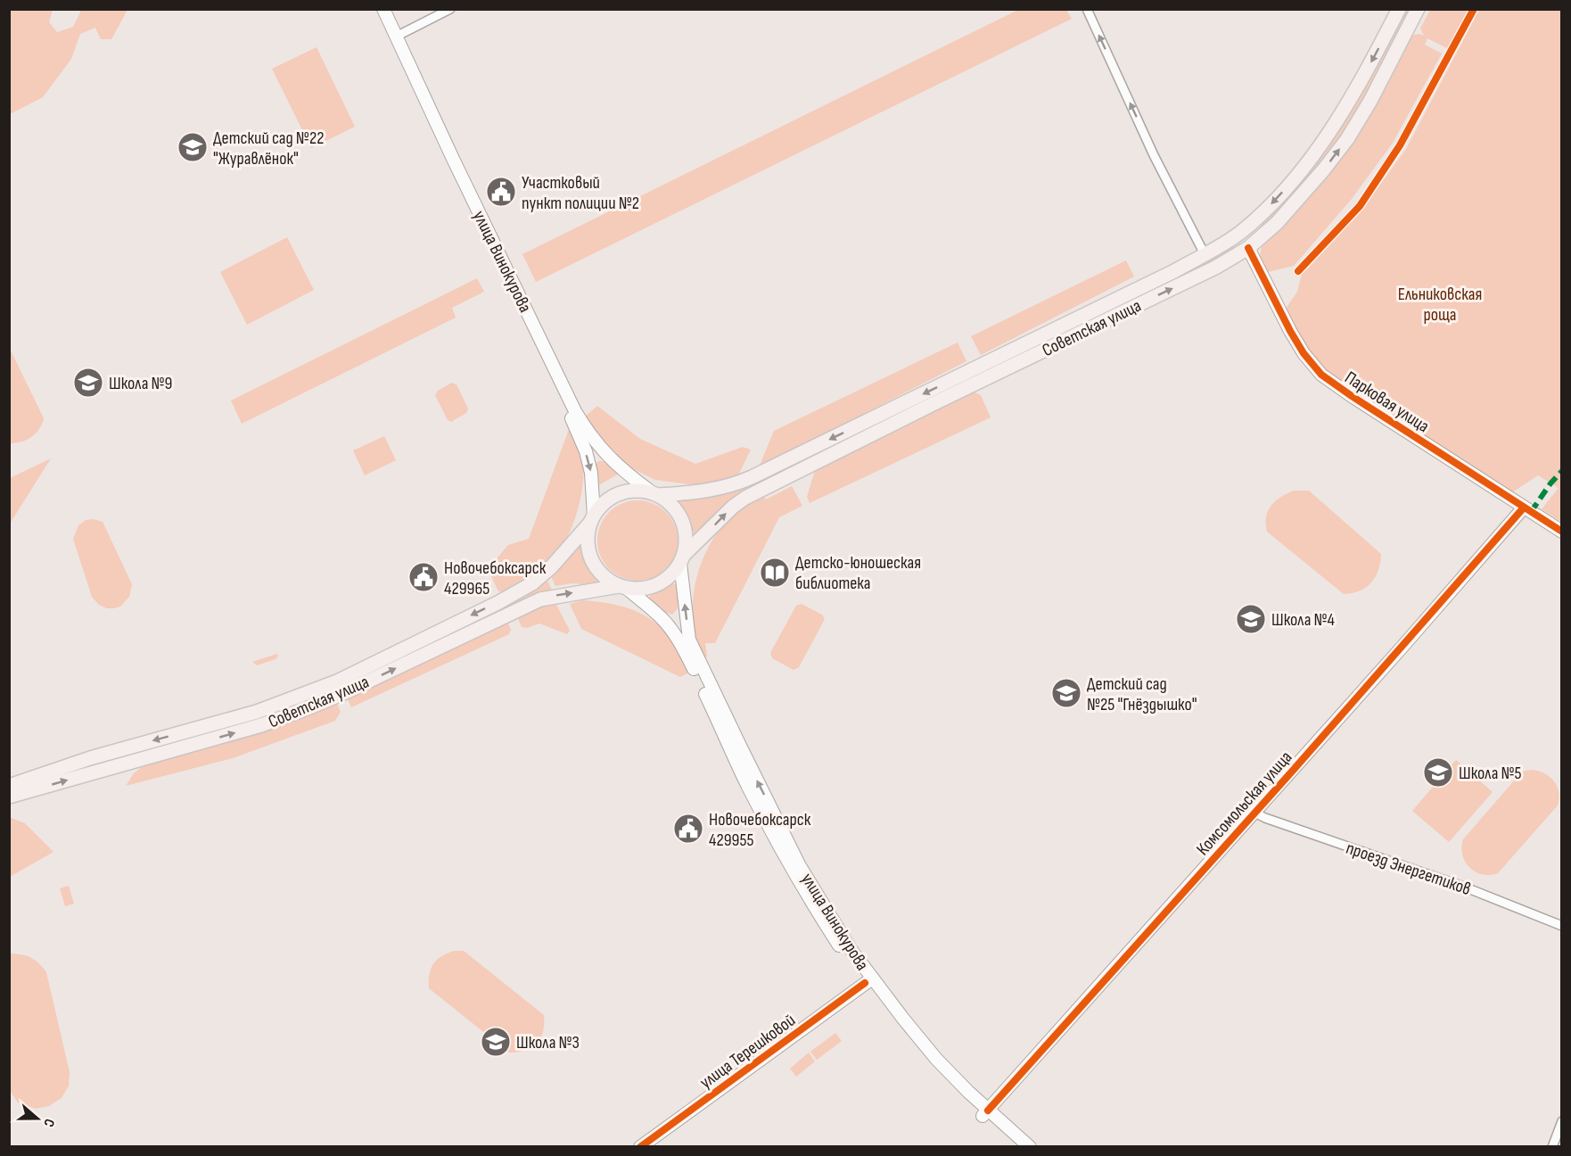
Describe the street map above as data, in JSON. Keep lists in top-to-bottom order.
{
  "streets": {
    "main road": [
      "улица Винокурова",
      "Советская улица",
      "Парковая улица",
      "Комсомольская улица",
      "улица Терешковой"
    ],
    "street": ["проезд Энергетиков"]
  },
  "crossings": [
    ["улица Винокурова", "Советская улица"],
    ["улица Винокурова", "Комсомольская улица"],
    ["улица Винокурова", "улица Терешковой"],
    ["Советская улица", "Парковая улица"],
    ["Парковая улица", "Комсомольская улица"],
    ["Комсомольская улица", "проезд Энергетиков"]
  ],
  "parks": ["Ельниковская роща"],
  "places": {
    "school or university": [
      "Детский сад №22 \"Журавлёнок\"",
      "Школа №9",
      "Школа №4",
      "Детский сад №25 \"Гнёздышко\"",
      "Школа №5",
      "Школа №3"
    ],
    "public building": ["Участковый пункт полиции №2", "Новочебоксарск 429965", "Новочебоксарск 429955"],
    "library": ["Детско-юношеская библиотека"]
  },
  "north": "right"
}
